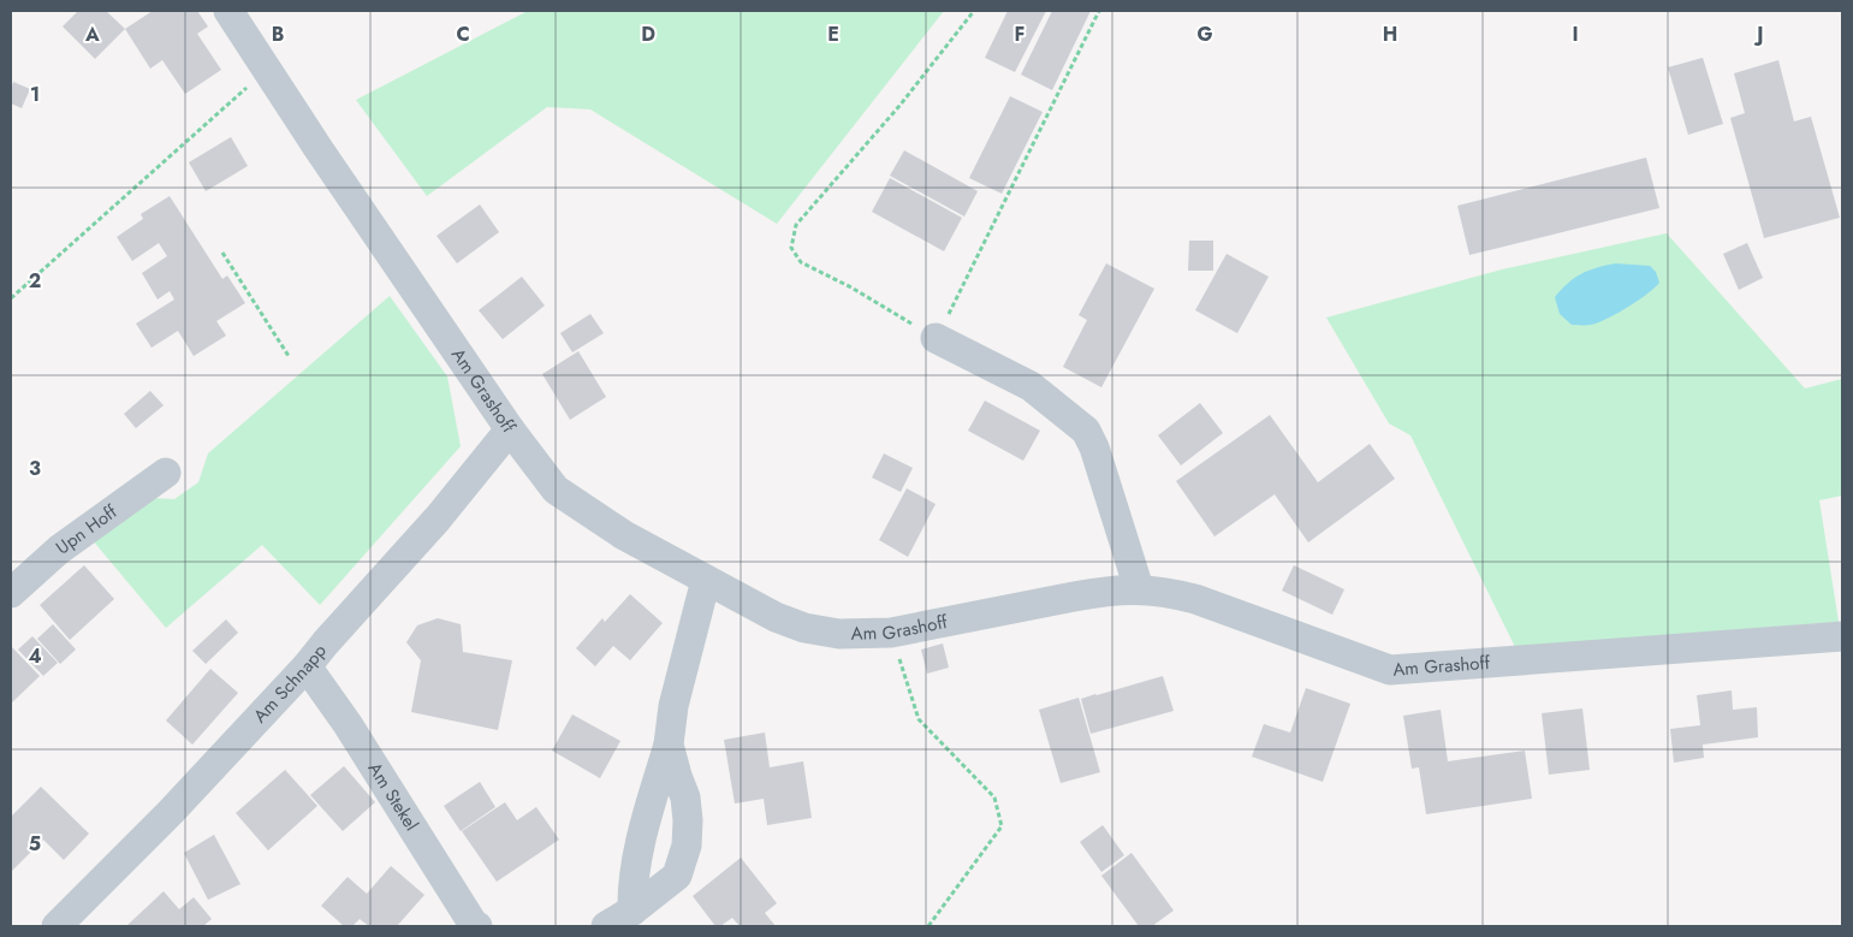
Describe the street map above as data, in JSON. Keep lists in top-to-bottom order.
{
  "streets": {
    "street": [
      "Am Grashoff",
      "Upn Hoff",
      "Am Schnapp",
      "Am Stekel"
    ]
  },
  "crossings": [
    ["Am Grashoff", "Am Schnapp"],
    ["Am Schnapp", "Am Stekel"]
  ],
  "grid": {
    "columns": [
      "A",
      "B",
      "C",
      "D",
      "E",
      "F",
      "G",
      "H",
      "I",
      "J"
    ],
    "rows": [
      "1",
      "2",
      "3",
      "4",
      "5"
    ]
  }
}
